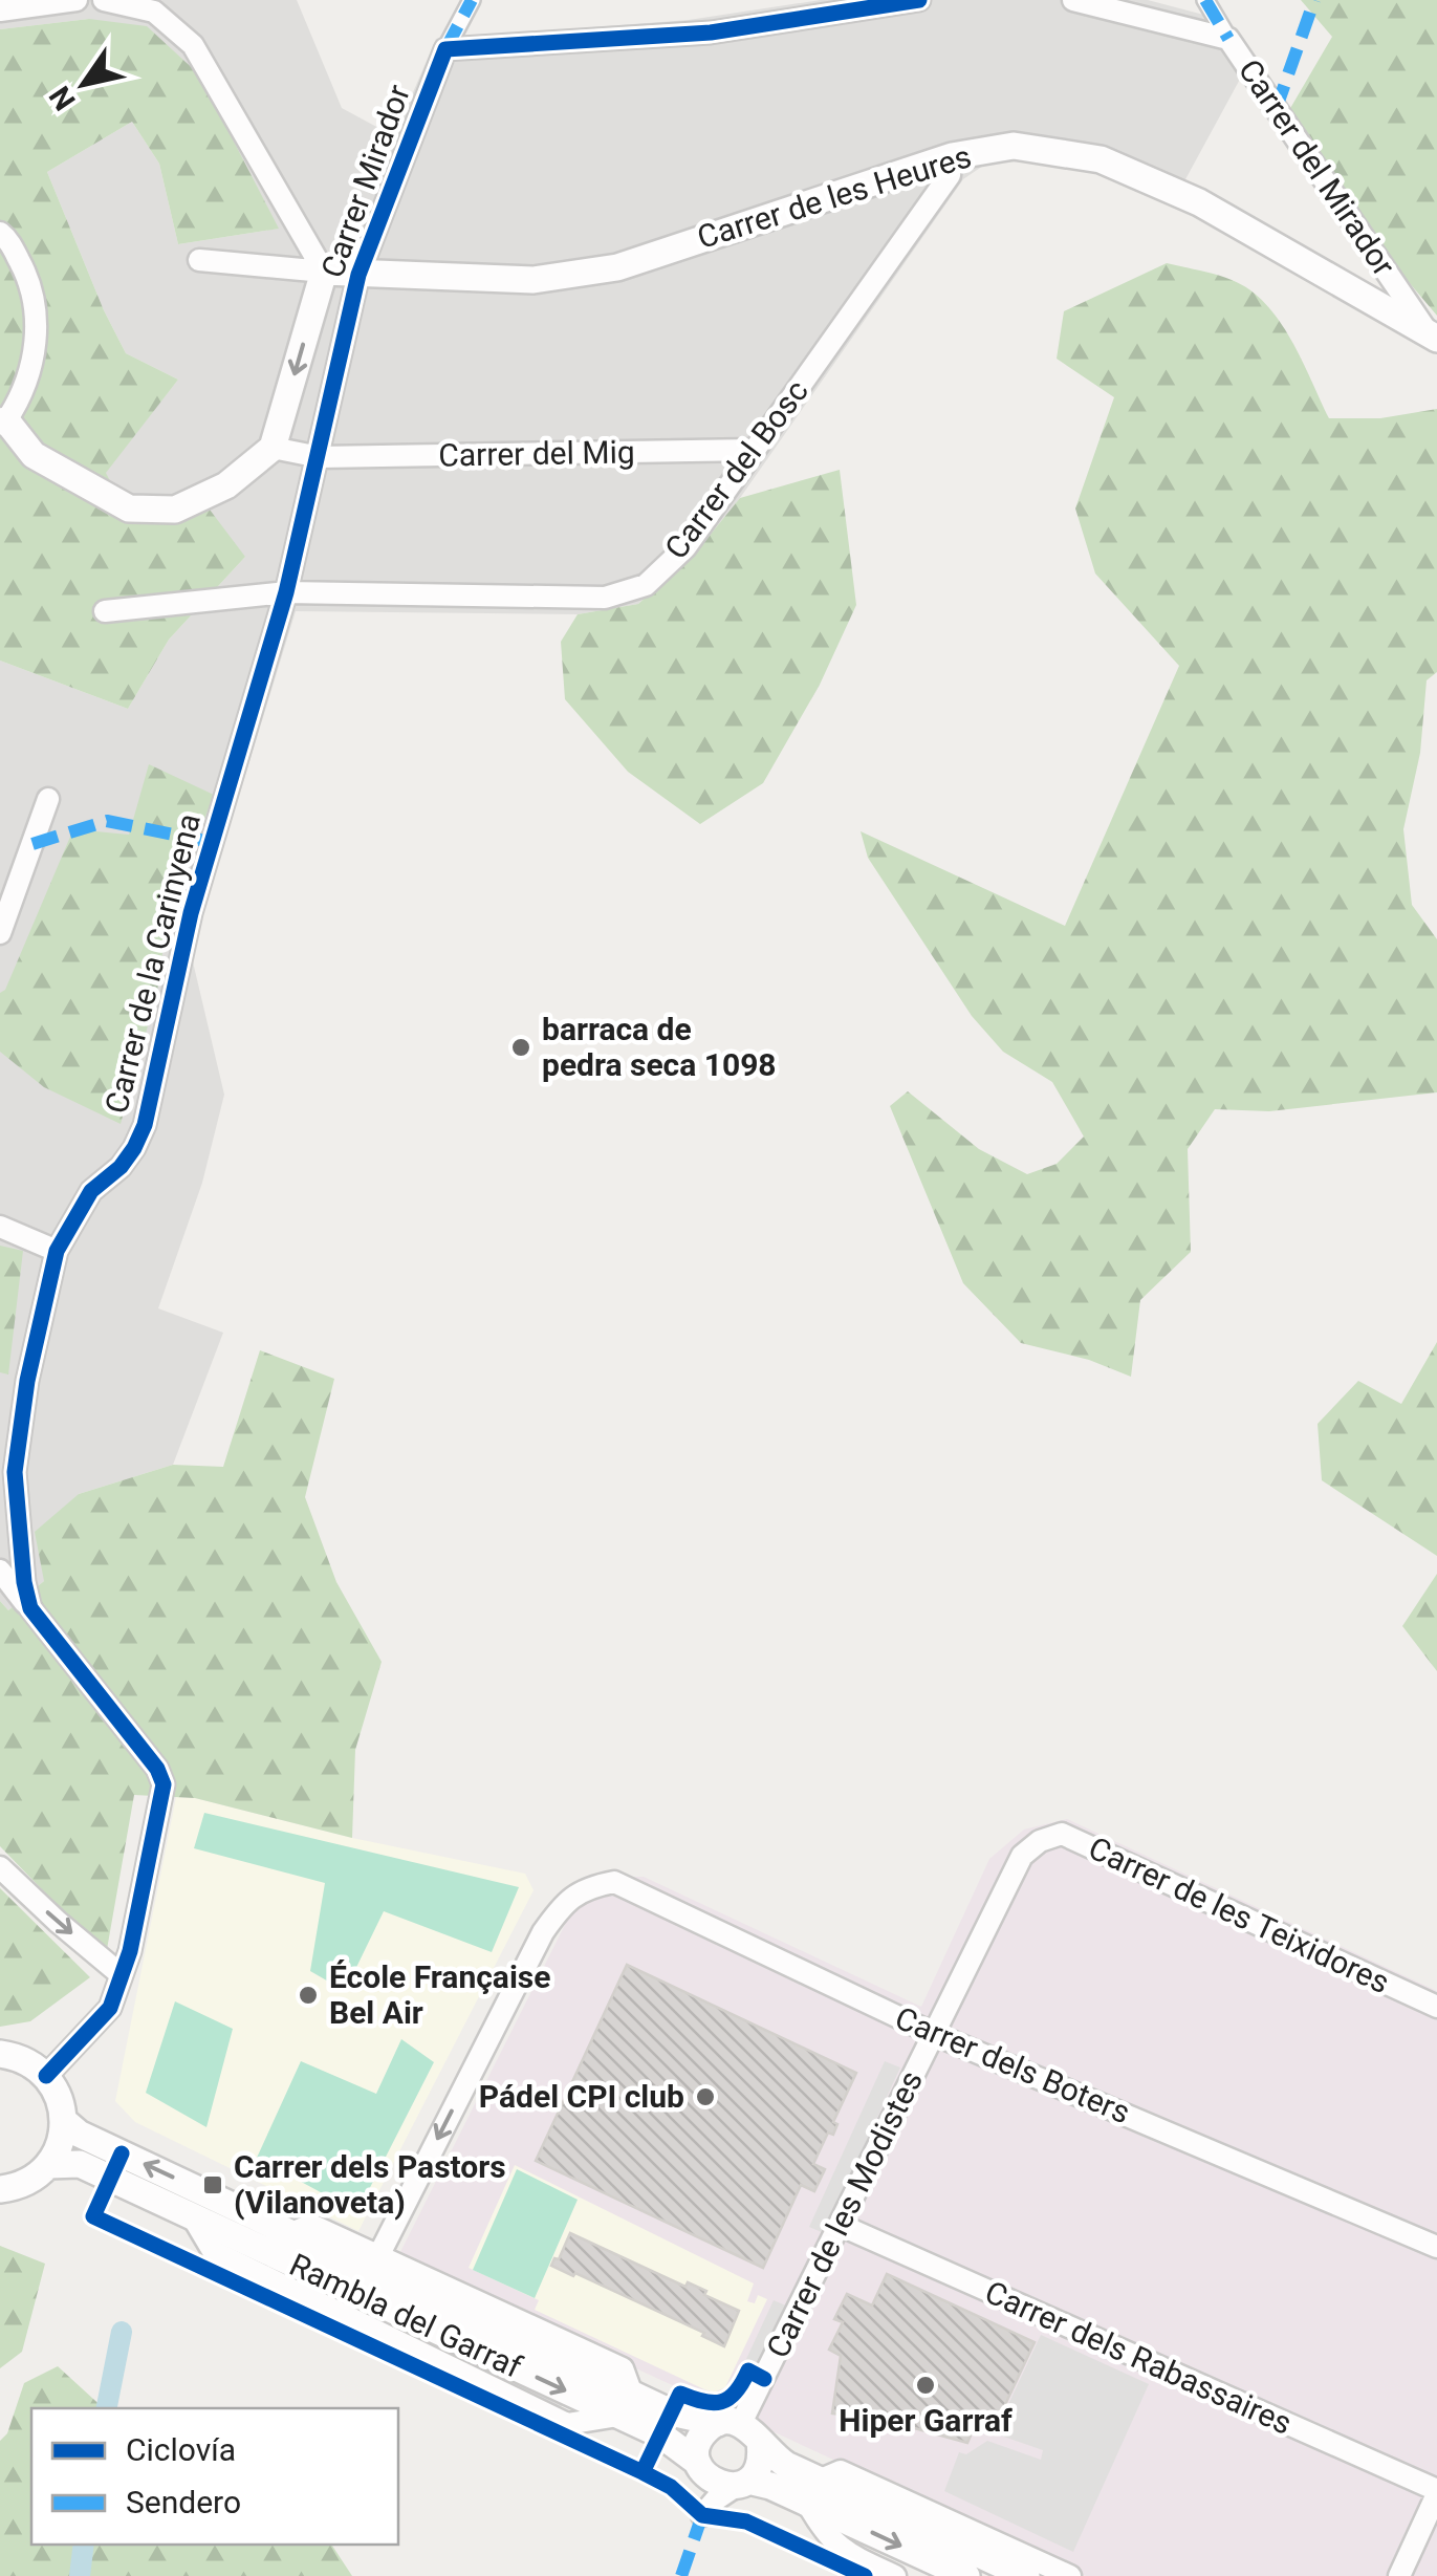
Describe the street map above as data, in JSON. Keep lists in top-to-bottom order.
{
  "streets": {
    "street": [
      "Carrer del Mirador",
      "Carrer Mirador",
      "Carrer de les Heures",
      "Carrer del Mig",
      "Carrer del Bosc",
      "Carrer de la Carinyena",
      "Carrer de les Teixidores",
      "Carrer dels Boters",
      "Carrer de les Modistes",
      "Rambla del Garraf",
      "Carrer dels Rabassaires"
    ]
  },
  "crossings": [
    ["Carrer del Mirador", "Carrer de les Heures"],
    ["Carrer Mirador", "Carrer de les Heures"],
    ["Carrer Mirador", "Carrer del Mig"],
    ["Carrer Mirador", "Carrer de la Carinyena"],
    ["Carrer de les Heures", "Carrer del Bosc"],
    ["Carrer del Mig", "Carrer del Bosc"],
    ["Carrer del Mig", "Carrer de la Carinyena"],
    ["Carrer del Bosc", "Carrer de la Carinyena"],
    ["Carrer de les Teixidores", "Carrer de les Modistes"],
    ["Carrer dels Boters", "Carrer de les Modistes"],
    ["Carrer dels Boters", "Rambla del Garraf"],
    ["Carrer de les Modistes", "Rambla del Garraf"],
    ["Carrer de les Modistes", "Carrer dels Rabassaires"]
  ],
  "places": {
    "other": [
      "barraca de pedra seca 1098",
      "École Française Bel Air",
      "Pádel CPI club",
      "Hiper Garraf"
    ],
    "transit": ["Carrer dels Pastors (Vilanoveta)"]
  },
  "legend": ["Ciclovía", "Sendero"],
  "north": "bottom left"
}
